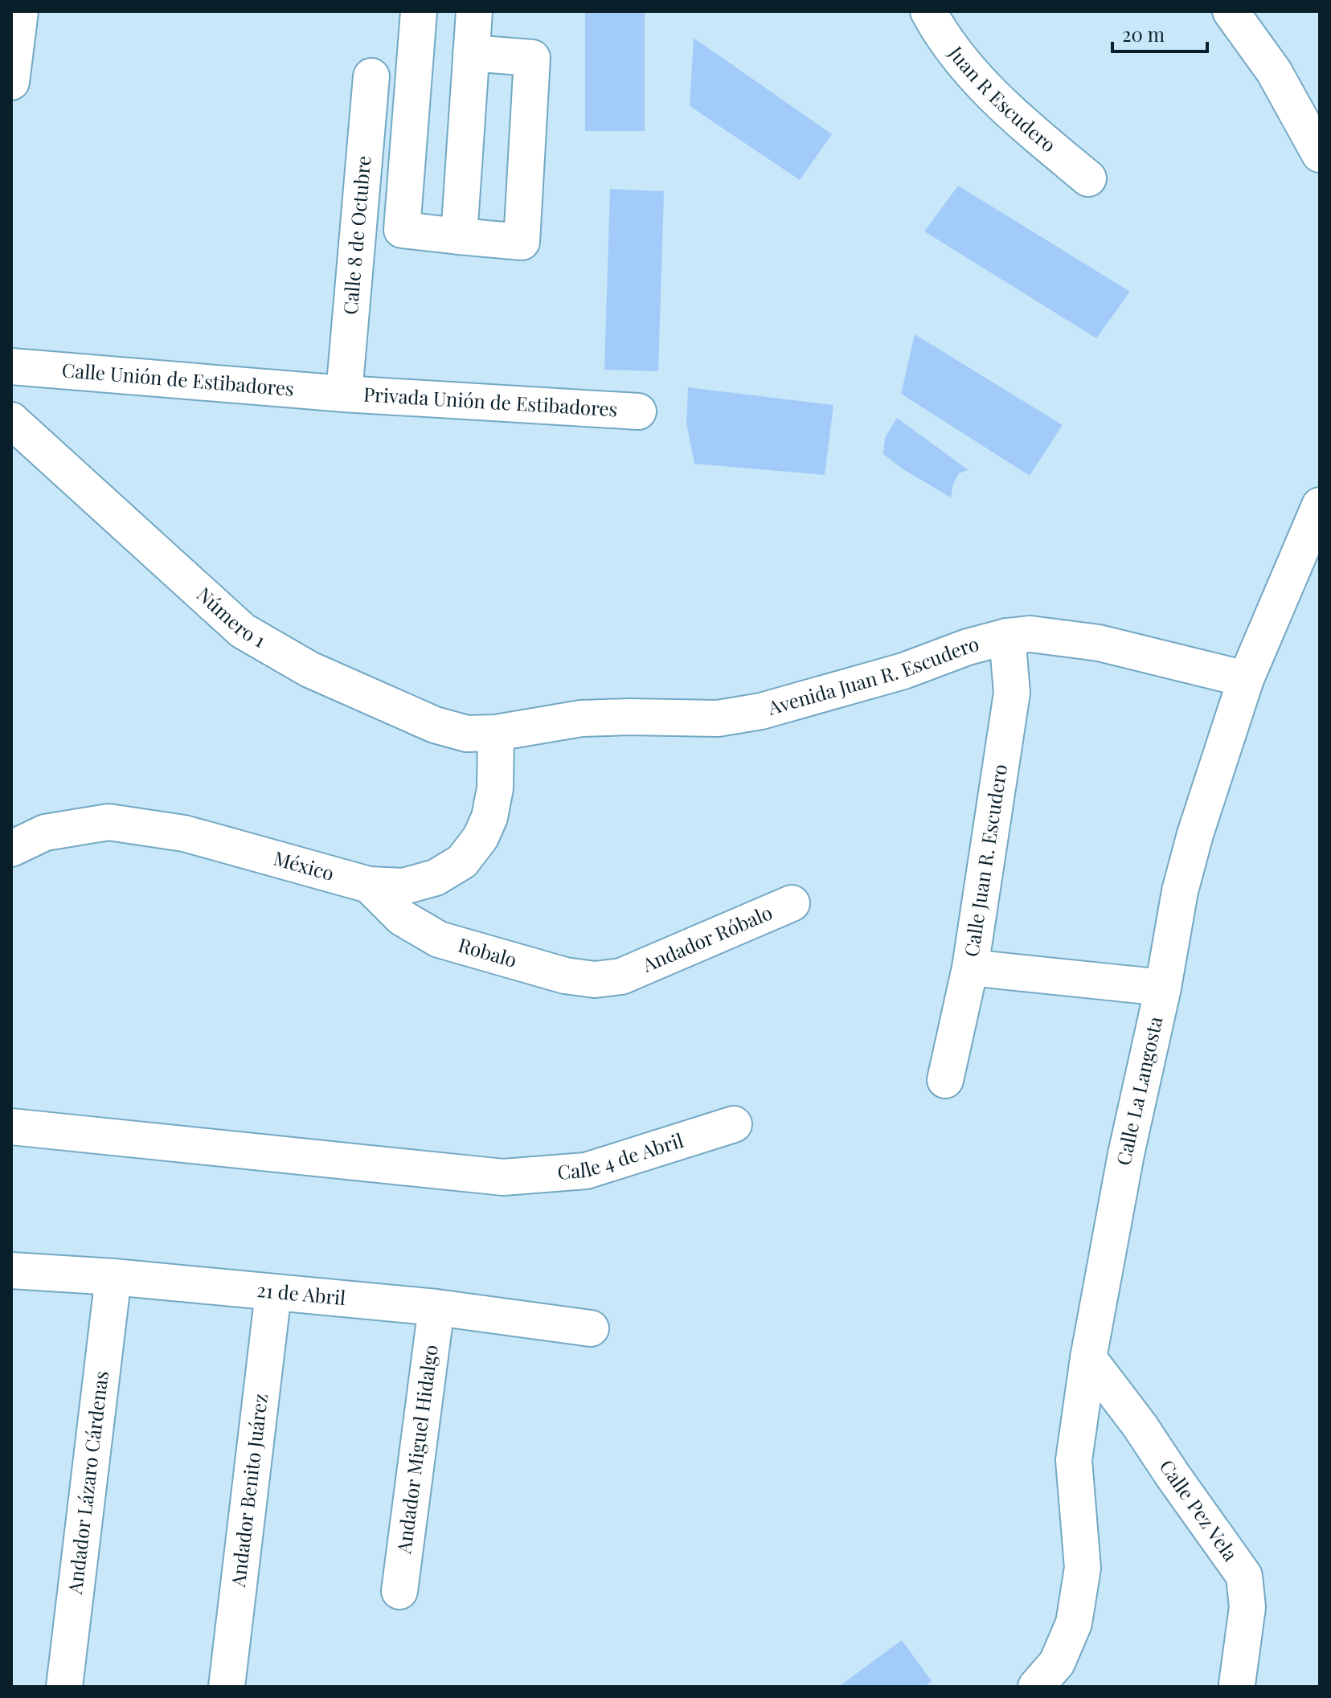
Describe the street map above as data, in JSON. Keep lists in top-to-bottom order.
{
  "streets": {
    "street": [
      "Juan R Escudero",
      "Calle 8 de Octubre",
      "Calle Unión de Estibadores",
      "Privada Unión de Estibadores",
      "Número 1",
      "Avenida Juan R. Escudero",
      "Calle Juan R. Escudero",
      "México",
      "Andador Róbalo",
      "Robalo",
      "Calle La Langosta",
      "Calle 4 de Abril",
      "21 de Abril",
      "Andador Miguel Hidalgo",
      "Andador Lázaro Cárdenas",
      "Andador Benito Juárez",
      "Calle Pez Vela"
    ]
  },
  "crossings": [
    ["Calle 8 de Octubre", "Calle Unión de Estibadores"],
    ["Calle 8 de Octubre", "Privada Unión de Estibadores"],
    ["Calle Unión de Estibadores", "Privada Unión de Estibadores"],
    ["Número 1", "Avenida Juan R. Escudero"],
    ["Número 1", "México"],
    ["Avenida Juan R. Escudero", "Calle Juan R. Escudero"],
    ["Avenida Juan R. Escudero", "México"],
    ["Avenida Juan R. Escudero", "Calle La Langosta"],
    ["Calle Juan R. Escudero", "Calle La Langosta"],
    ["México", "Robalo"],
    ["Andador Róbalo", "Robalo"],
    ["Calle La Langosta", "Calle Pez Vela"],
    ["21 de Abril", "Andador Miguel Hidalgo"],
    ["21 de Abril", "Andador Lázaro Cárdenas"],
    ["21 de Abril", "Andador Benito Juárez"]
  ],
  "scale_bar": "20 m"
}
